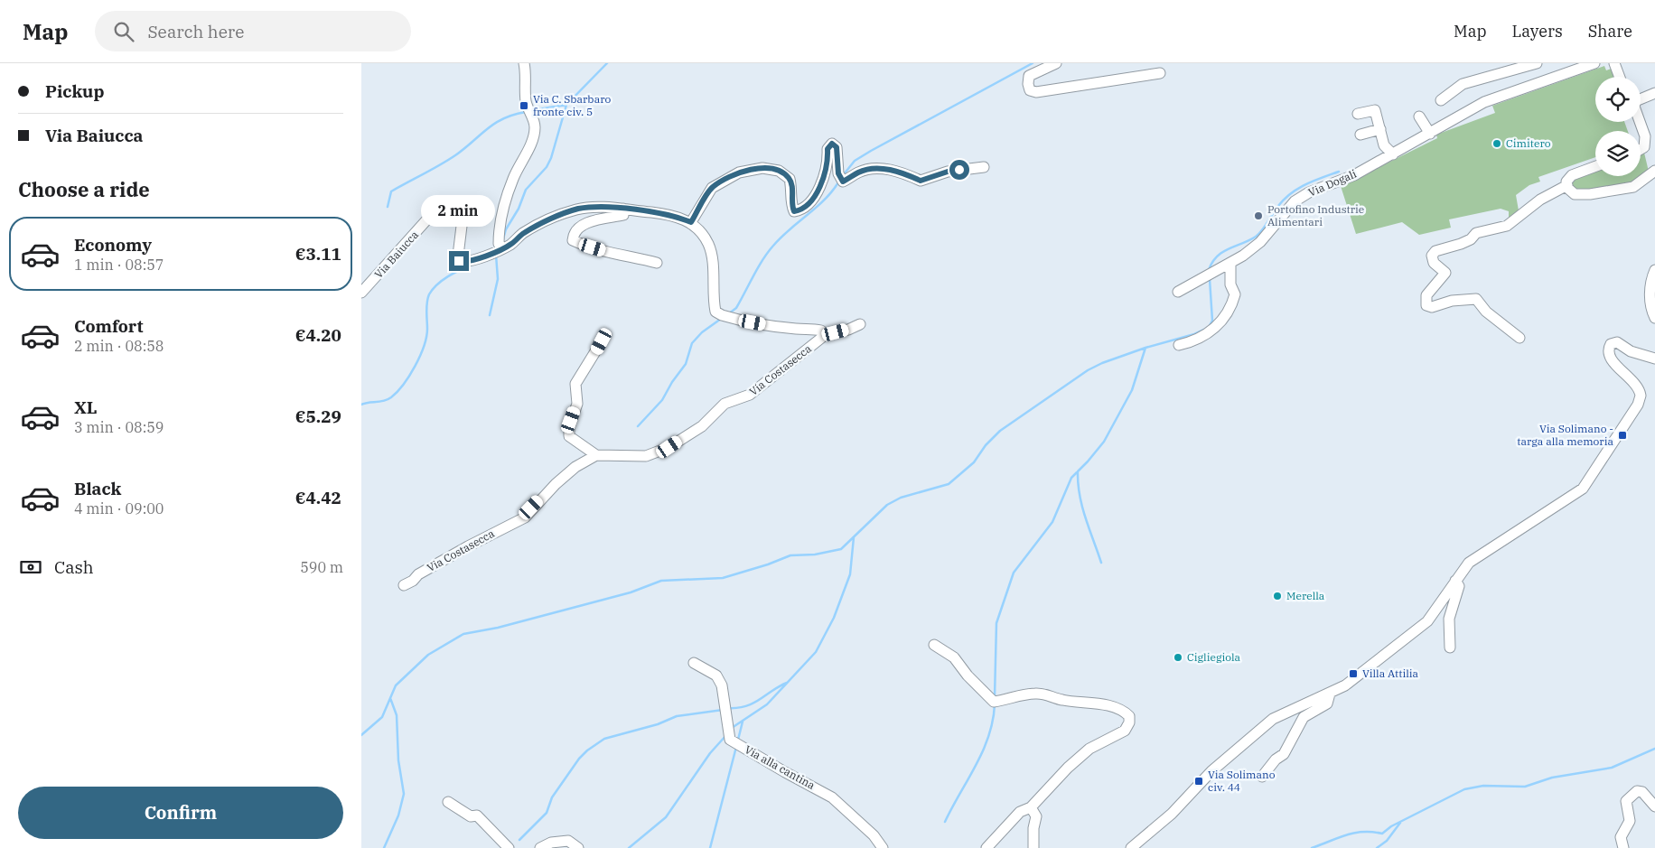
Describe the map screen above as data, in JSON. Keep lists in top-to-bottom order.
{
  "streets": {
    "street": [
      "Via Dogali",
      "Via Baiucca",
      "Via Costasecca",
      "Via alla cantina"
    ]
  },
  "places": {
    "transit": [
      "Via C. Sbarbaro fronte civ. 5",
      "Via Solimano - targa alla memoria",
      "Villa Attilia",
      "Via Solimano civ. 44"
    ],
    "other": [
      "Cimitero",
      "Portofino Industrie Alimentari",
      "Merella",
      "Cigliegiola"
    ]
  },
  "page": {
    "header": "Map",
    "search": "Search here",
    "nav": ["Map", "Layers", "Share"],
    "banner": ["Pickup", "Via Baiucca"],
    "heading": "Choose a ride",
    "bubble": "2 min",
    "list": [
      {
        "name": "Economy",
        "note": "1 min · 08:57",
        "value": "€3.11"
      },
      {
        "name": "Comfort",
        "note": "2 min · 08:58",
        "value": "€4.20"
      },
      {
        "name": "XL",
        "note": "3 min · 08:59",
        "value": "€5.29"
      },
      {
        "name": "Black",
        "note": "4 min · 09:00",
        "value": "€4.42"
      }
    ],
    "pay": ["Cash", "590 m"],
    "buttons": "Confirm"
  }
}
